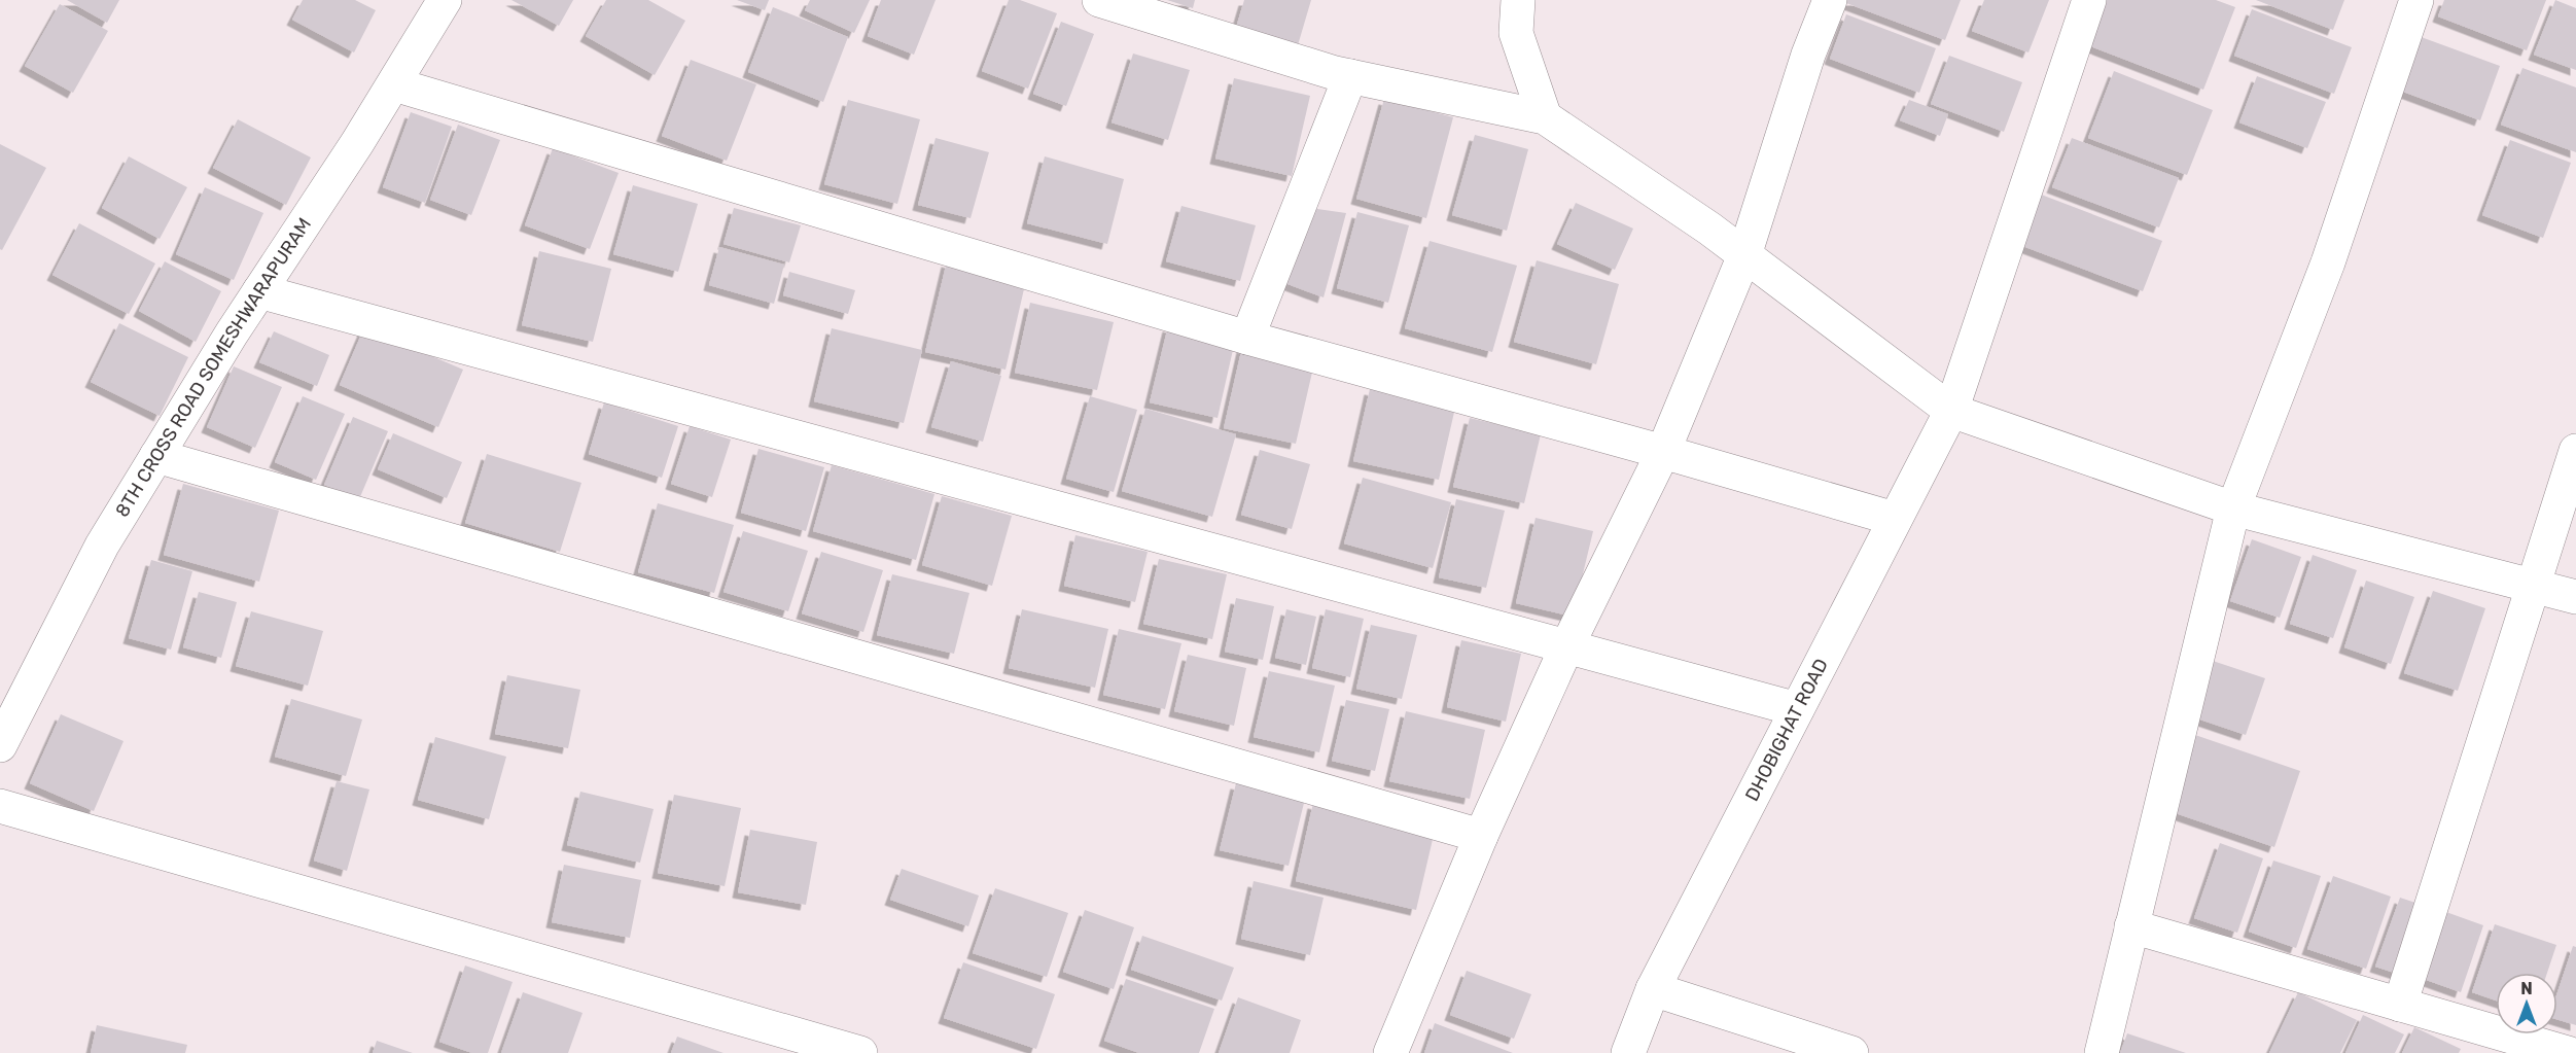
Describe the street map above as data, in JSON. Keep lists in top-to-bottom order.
{
  "streets": {
    "street": ["8TH CROSS ROAD SOMESHWARAPURAM", "DHOBIGHAT ROAD"]
  },
  "north": "top"
}
